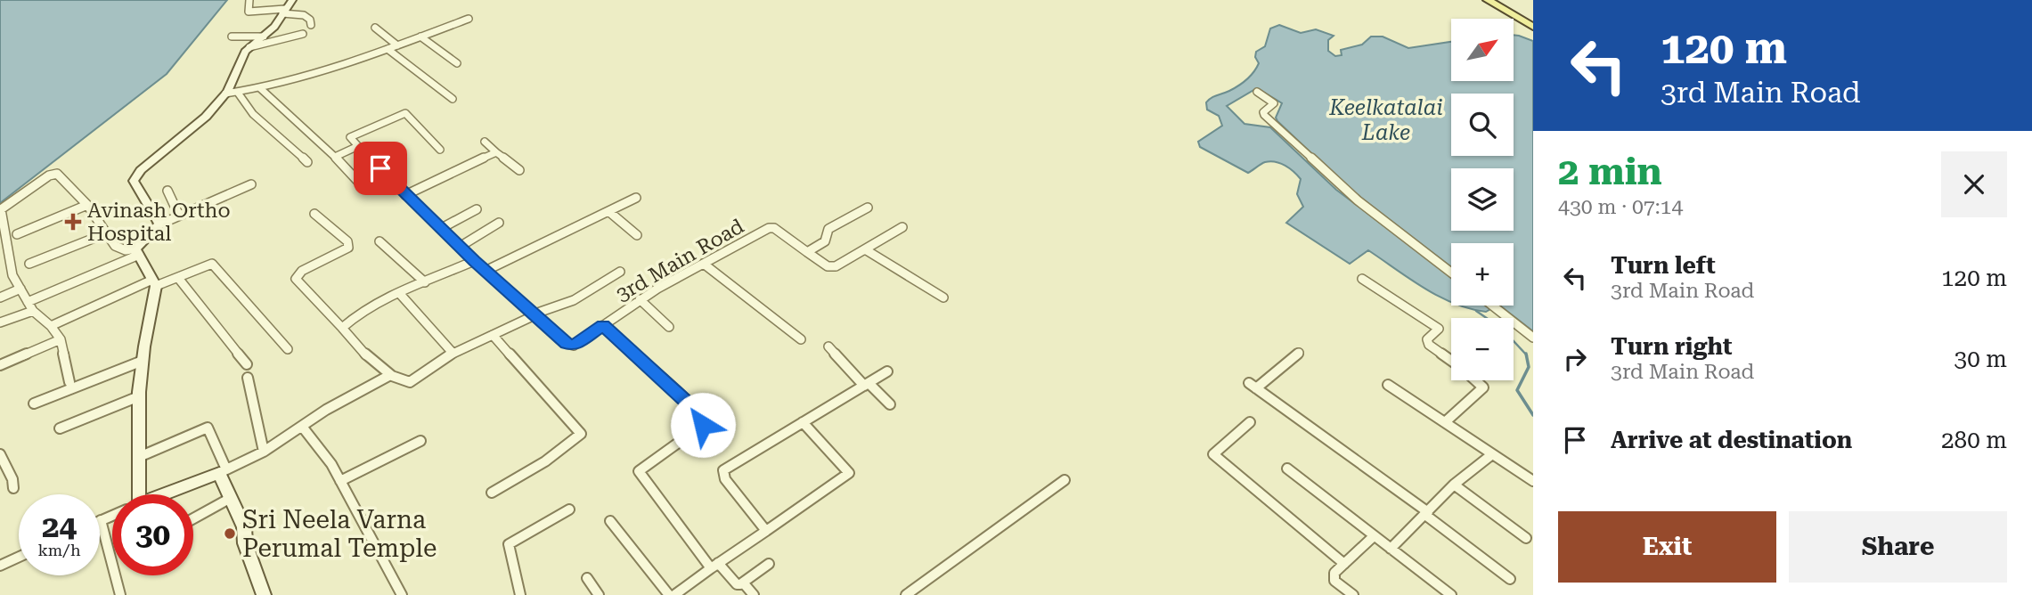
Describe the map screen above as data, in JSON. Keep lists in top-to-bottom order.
{
  "streets": {
    "street": ["3rd Main Road"]
  },
  "water": ["Keelkatalai Lake"],
  "places": {
    "health": ["Avinash Ortho Hospital"],
    "other": ["Sri Neela Varna Perumal Temple"]
  },
  "north": "top right",
  "page": {
    "turn": ["120 m", "3rd Main Road"],
    "map_buttons": ["+", "−"],
    "heading": ["2 min", "430 m · 07:14"],
    "list": [
      {
        "name": "Turn left",
        "note": "3rd Main Road",
        "value": "120 m"
      },
      {
        "name": "Turn right",
        "note": "3rd Main Road",
        "value": "30 m"
      },
      {
        "name": "Arrive at destination",
        "value": "280 m"
      }
    ],
    "speed": "24 km/h",
    "limit": "30",
    "buttons": ["Exit", "Share"]
  }
}
